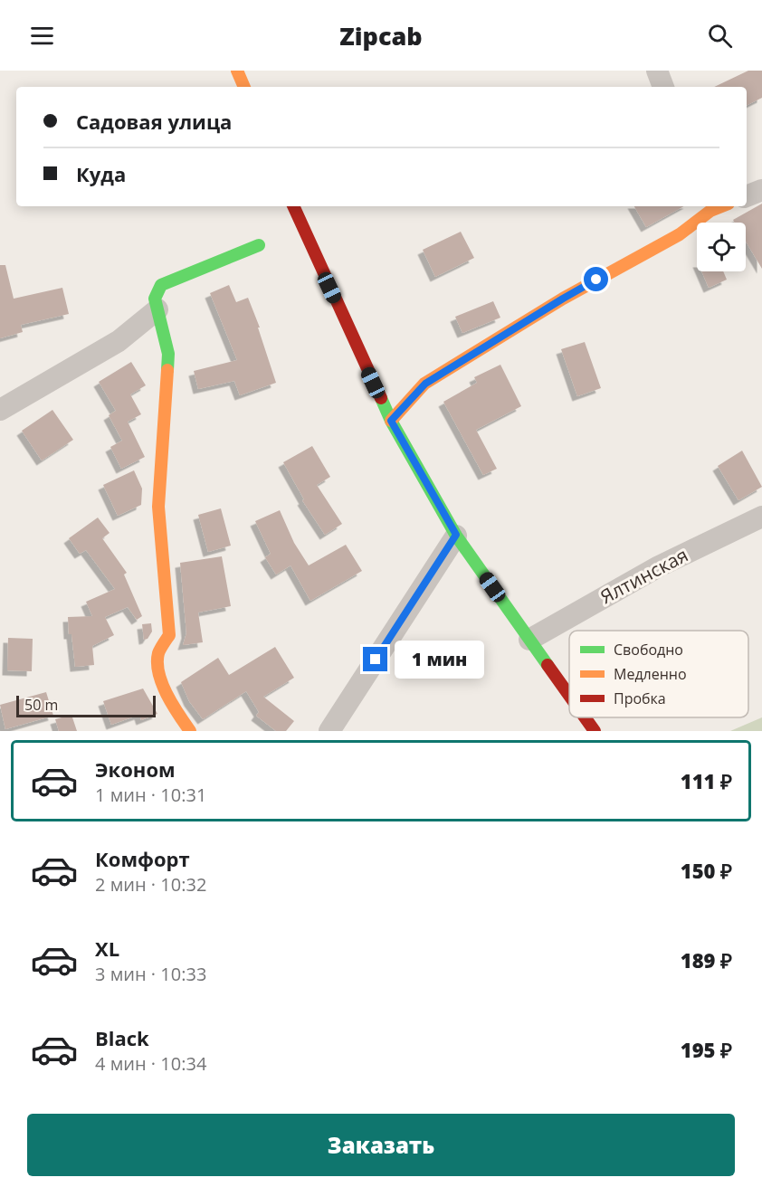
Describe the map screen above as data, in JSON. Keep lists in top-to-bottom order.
{
  "streets": {
    "street": ["Ялтинская"]
  },
  "legend": ["Свободно", "Медленно", "Пробка"],
  "scale_bar": "50 m",
  "page": {
    "header": "Zipcab",
    "banner": ["Садовая улица", "Куда"],
    "bubble": "1 мин",
    "scale": "50 m",
    "list": [
      {
        "name": "Эконом",
        "note": "1 мин · 10:31",
        "value": "111 ₽"
      },
      {
        "name": "Комфорт",
        "note": "2 мин · 10:32",
        "value": "150 ₽"
      },
      {
        "name": "XL",
        "note": "3 мин · 10:33",
        "value": "189 ₽"
      },
      {
        "name": "Black",
        "note": "4 мин · 10:34",
        "value": "195 ₽"
      }
    ],
    "buttons": "Заказать"
  }
}
